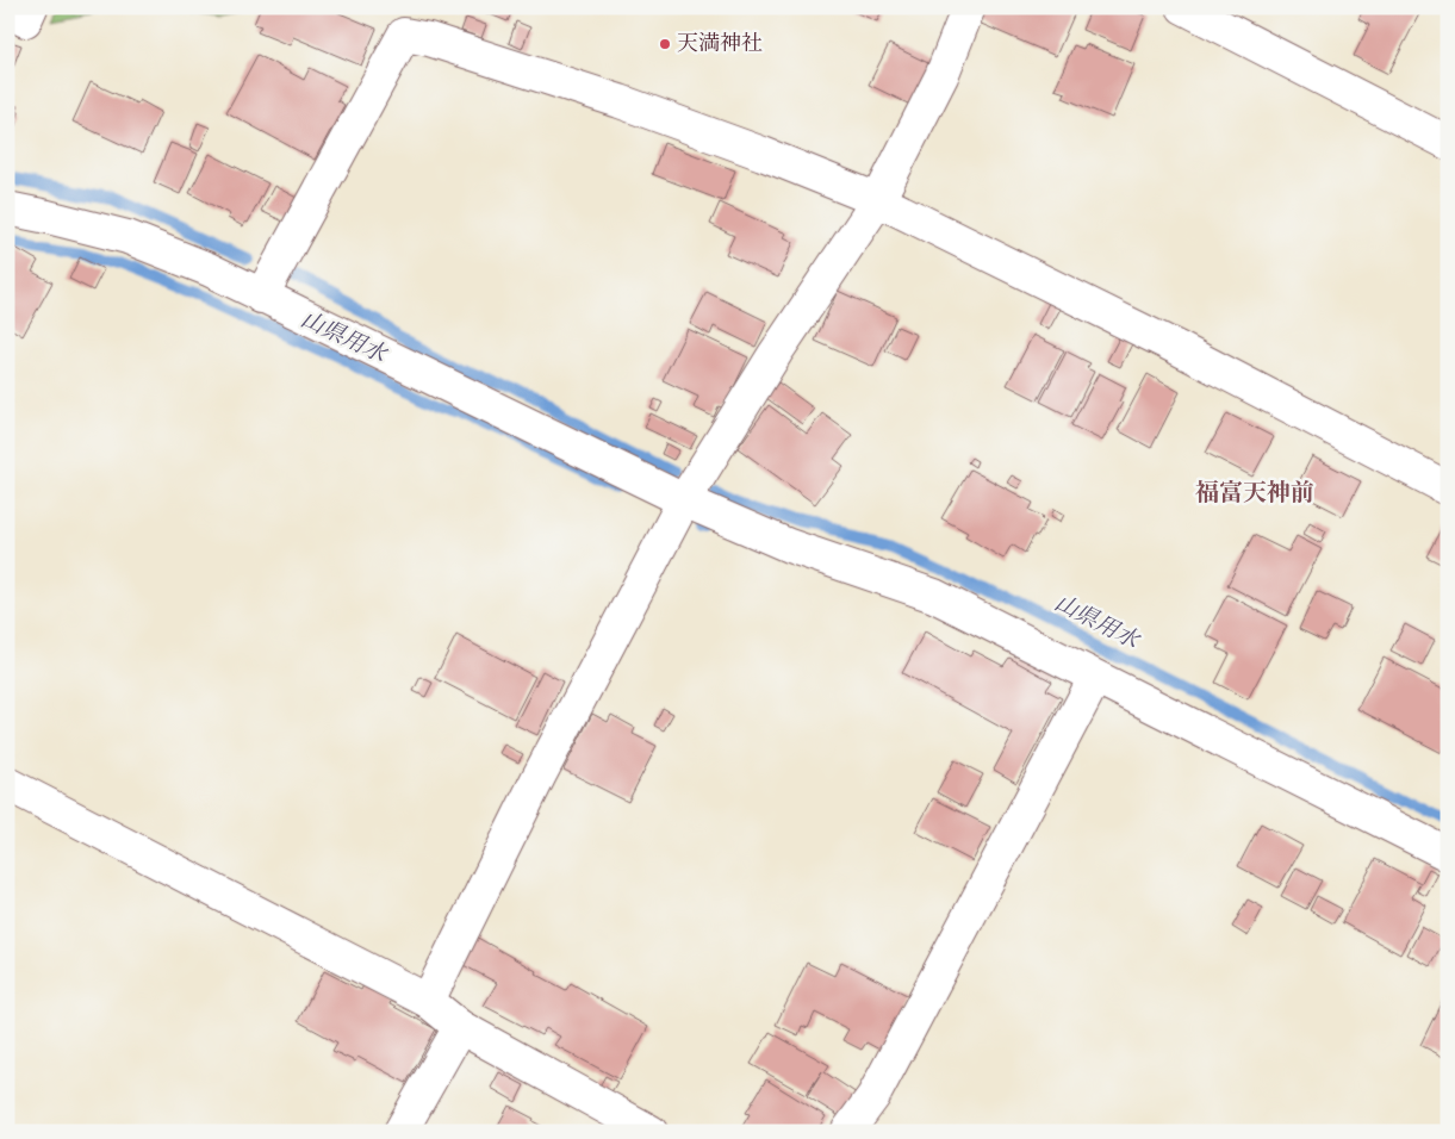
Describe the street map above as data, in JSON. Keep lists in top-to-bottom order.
{
  "districts": ["福富天神前"],
  "water": ["山県用水"],
  "places": ["天満神社"]
}
